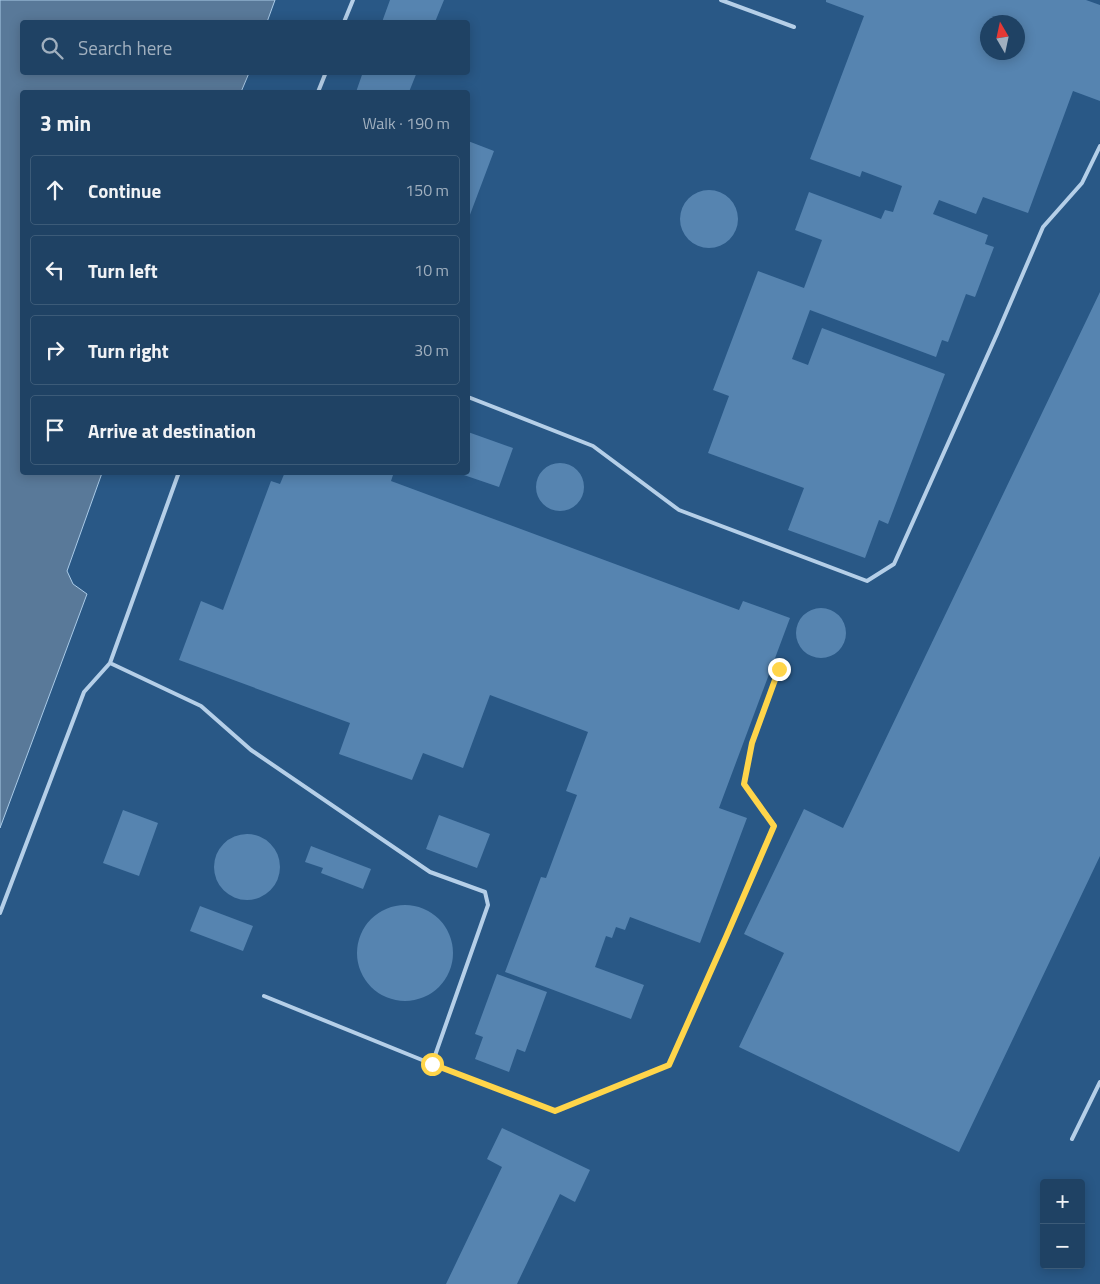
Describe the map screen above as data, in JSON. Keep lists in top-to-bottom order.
{
  "north": "top",
  "page": {
    "search": "Search here",
    "heading": ["3 min", "Walk · 190 m"],
    "list": [
      ["Continue", "150 m"],
      ["Turn left", "10 m"],
      ["Turn right", "30 m"],
      "Arrive at destination"
    ],
    "map_buttons": ["+", "−"]
  }
}
